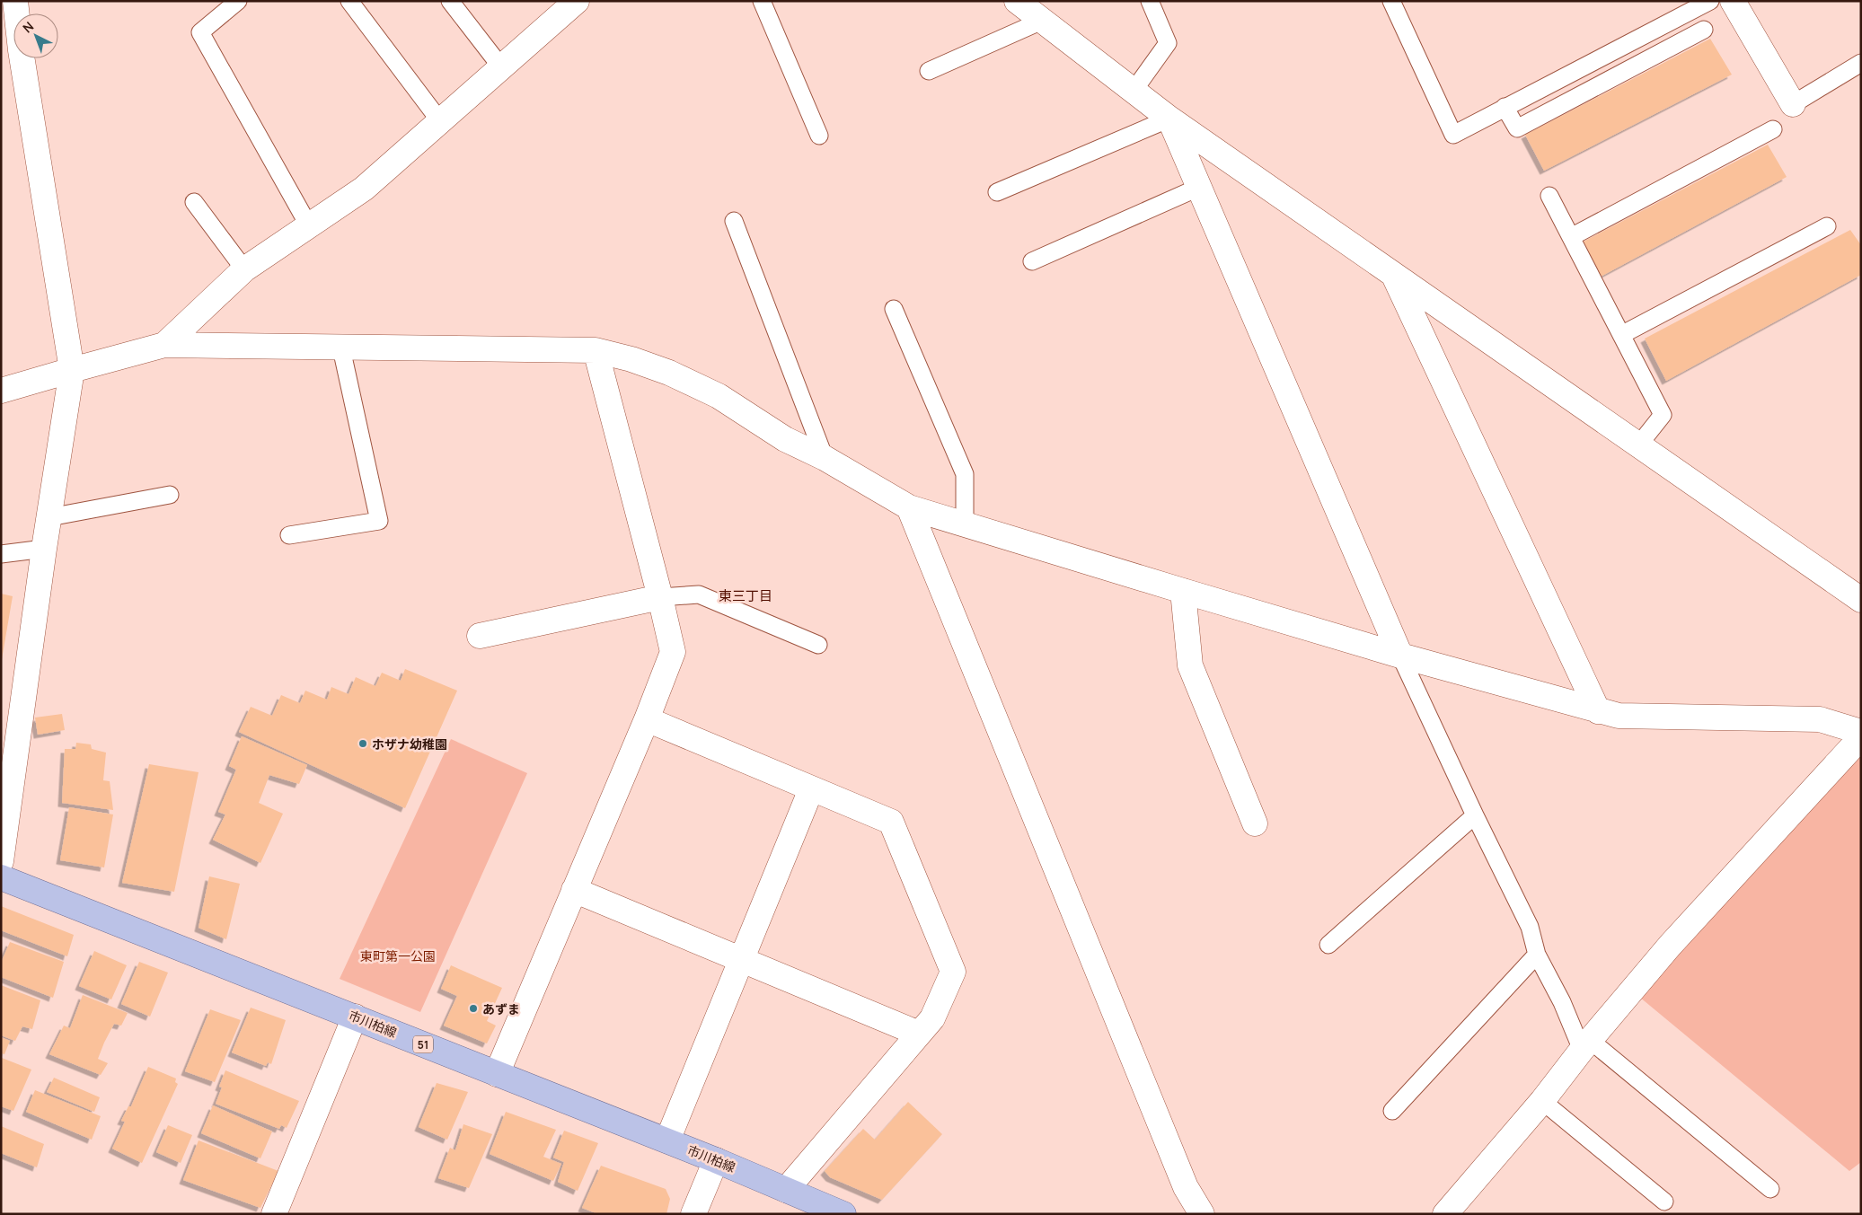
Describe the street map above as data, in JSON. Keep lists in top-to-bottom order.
{
  "streets": {
    "main road": ["市川柏線", "51"]
  },
  "districts": ["東三丁目"],
  "parks": ["東町第一公園"],
  "places": ["ホザナ幼稚園", "あずま"],
  "north": "top left"
}
